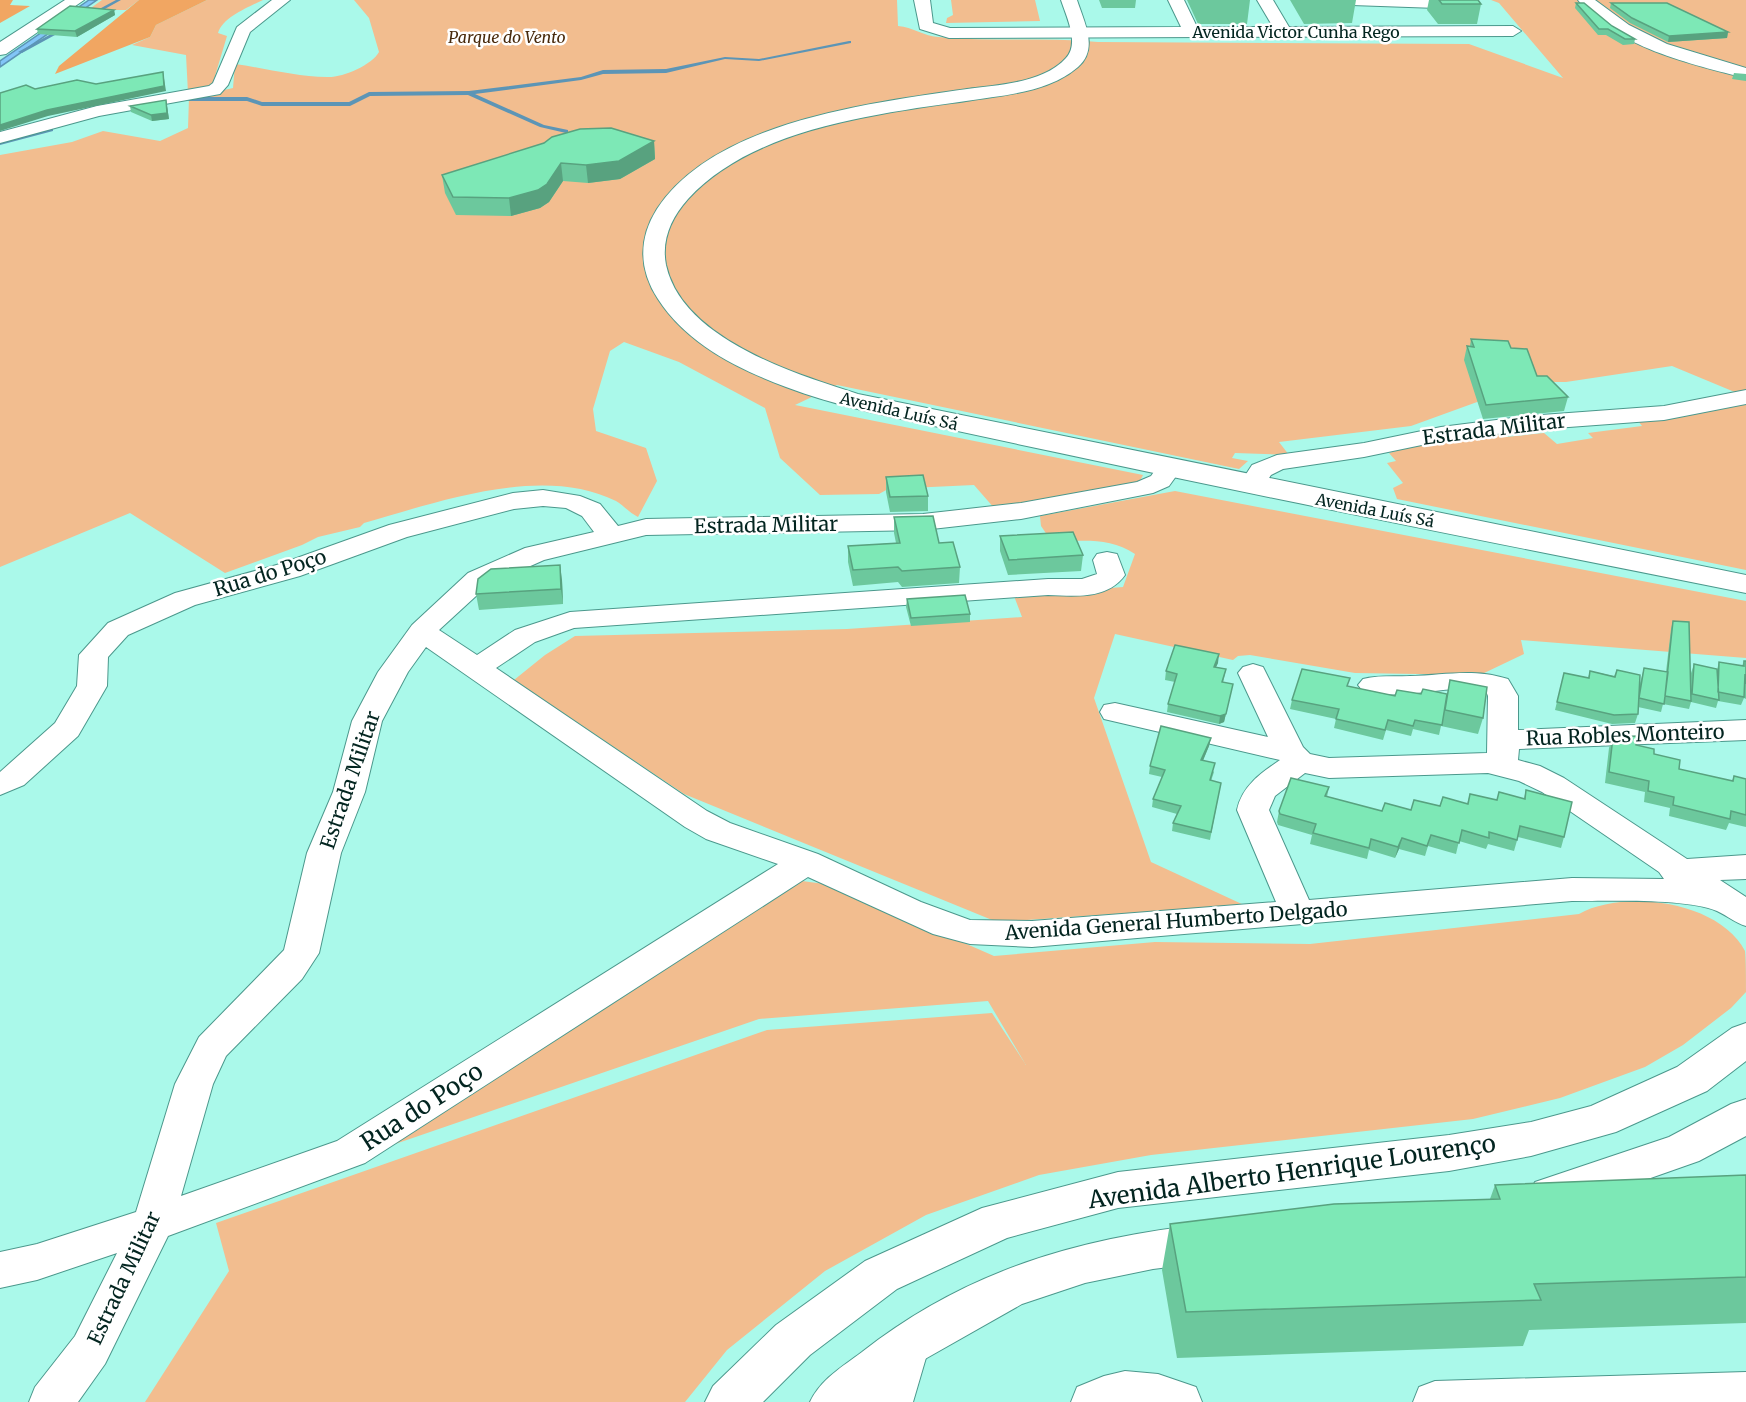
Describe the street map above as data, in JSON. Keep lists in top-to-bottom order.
{
  "streets": {
    "street": [
      "Avenida Victor Cunha Rego",
      "Avenida Luís Sá",
      "Estrada Militar",
      "Rua do Poço",
      "Rua Robles Monteiro",
      "Avenida General Humberto Delgado",
      "Avenida Alberto Henrique Lourenço"
    ]
  },
  "crossings": [
    ["Avenida Victor Cunha Rego", "Avenida Luís Sá"],
    ["Avenida Luís Sá", "Estrada Militar"],
    ["Estrada Militar", "Rua do Poço"],
    ["Estrada Militar", "Avenida General Humberto Delgado"],
    ["Rua do Poço", "Avenida General Humberto Delgado"]
  ],
  "parks": ["Parque do Vento"]
}
